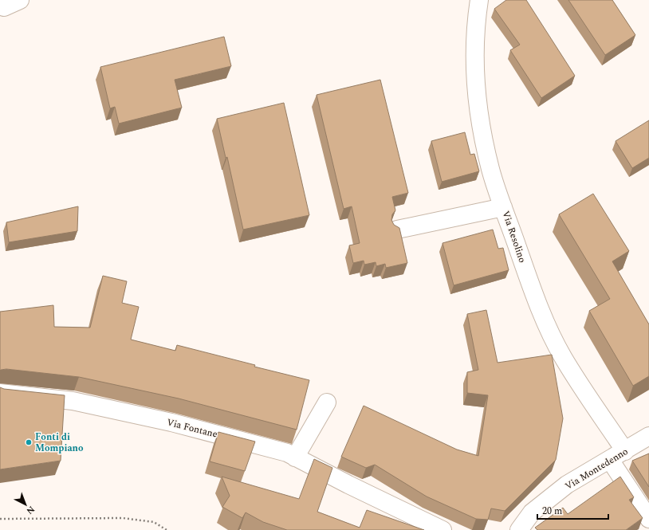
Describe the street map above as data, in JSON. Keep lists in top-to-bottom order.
{
  "streets": {
    "street": ["Via Resolino", "Via Fontane", "Via Montedenno"]
  },
  "crossings": [
    ["Via Resolino", "Via Montedenno"]
  ],
  "places": ["Fonti di Mompiano"],
  "scale_bar": "20 m",
  "north": "bottom right"
}
